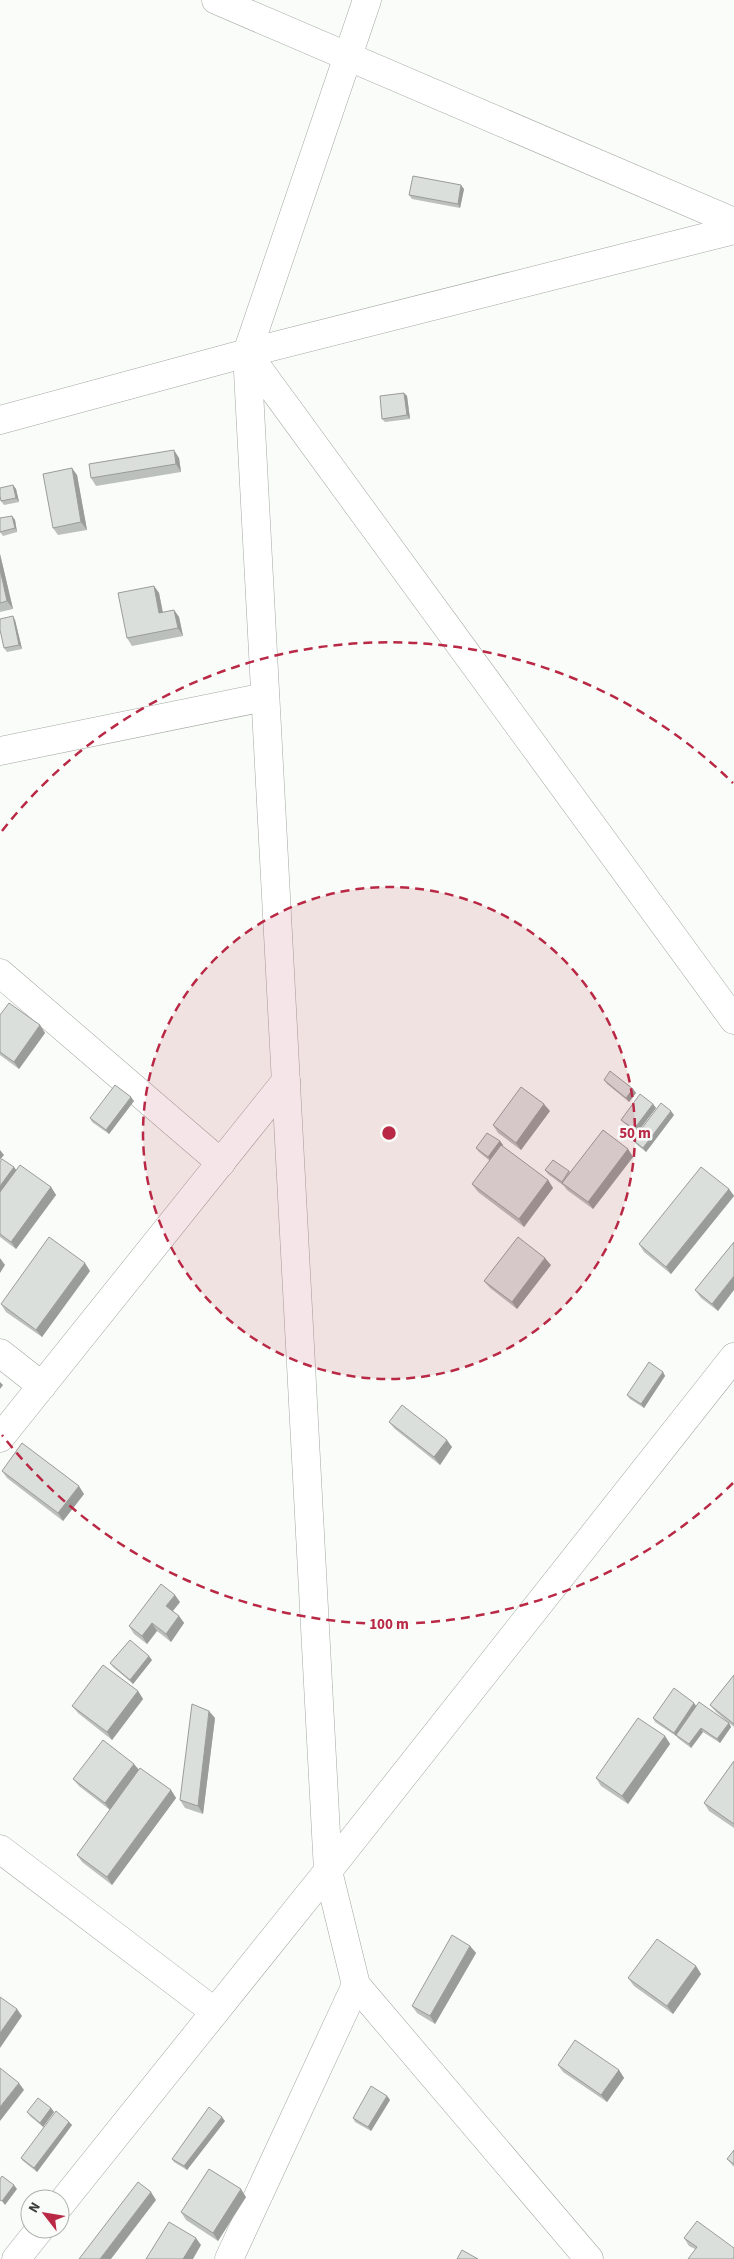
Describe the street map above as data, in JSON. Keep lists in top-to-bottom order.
{
  "north": "top left",
  "rings": ["50 m", "100 m"]
}
